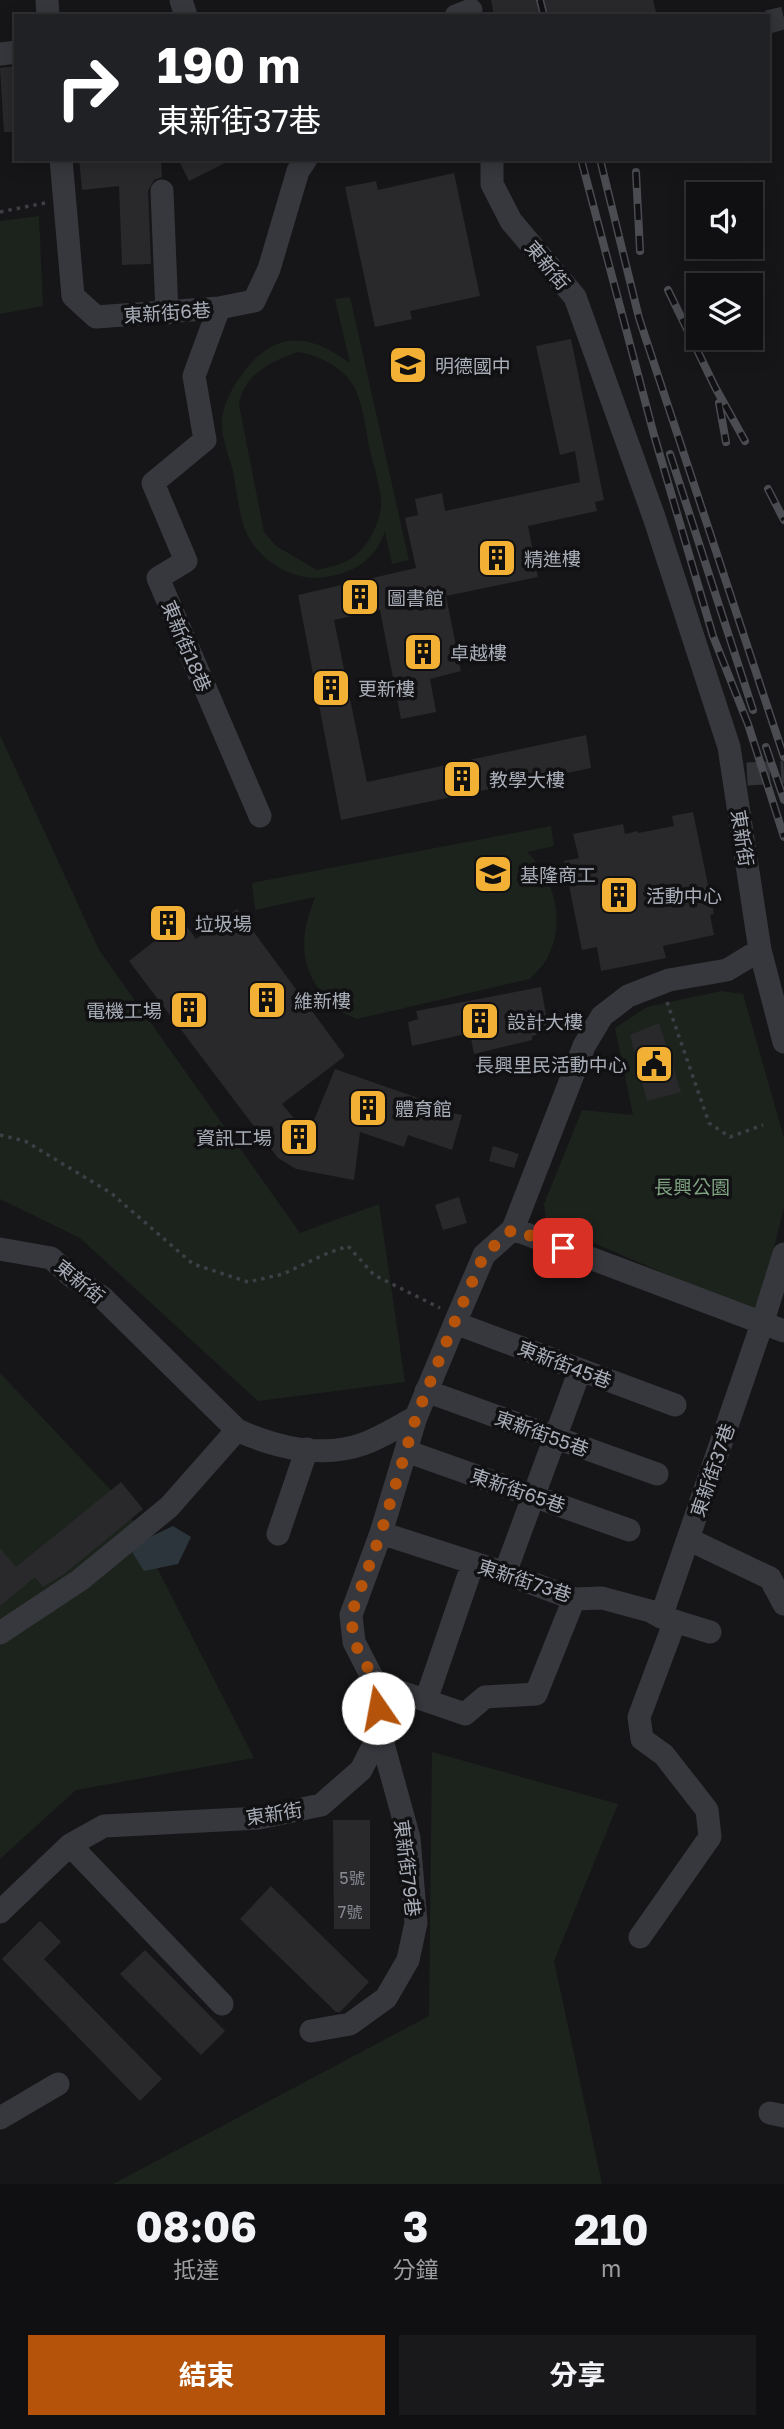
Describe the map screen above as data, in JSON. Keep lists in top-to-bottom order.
{
  "streets": {
    "street": [
      "東新街",
      "東新街6巷",
      "東新街18巷",
      "東新街45巷",
      "東新街55巷",
      "東新街37巷",
      "東新街65巷",
      "東新街73巷",
      "東新街79巷"
    ]
  },
  "crossings": [
    ["東新街", "東新街79巷"],
    ["東新街6巷", "東新街18巷"],
    ["東新街37巷", "東新街73巷"]
  ],
  "parks": ["長興公園"],
  "places": {
    "school or university": ["明德國中", "基隆商工"],
    "building": [
      "精進樓",
      "圖書館",
      "卓越樓",
      "更新樓",
      "教學大樓",
      "活動中心",
      "垃圾場",
      "維新樓",
      "電機工場",
      "設計大樓",
      "體育館",
      "資訊工場"
    ],
    "public building": ["長興里民活動中心"]
  },
  "house_numbers": ["5號", "7號"],
  "page": {
    "turn": ["190 m", "東新街37巷"],
    "eta": [
      "08:06",
      "抵達",
      "3",
      "分鐘",
      "210",
      "m"
    ],
    "buttons": ["結束", "分享"]
  }
}
